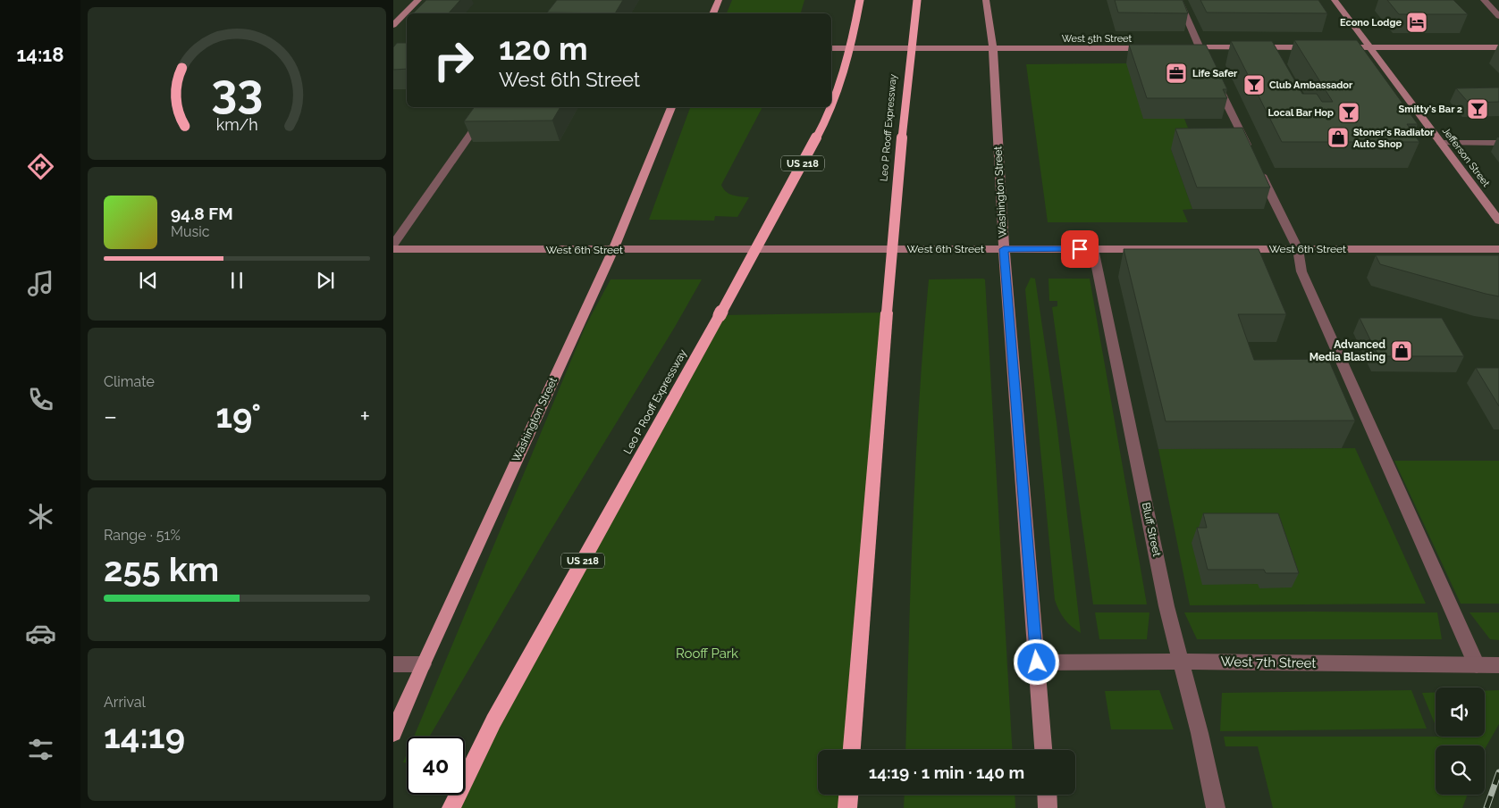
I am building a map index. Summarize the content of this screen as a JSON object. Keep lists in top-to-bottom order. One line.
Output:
{"streets":{"highway":["Leo P Rooff Expressway","US 218"],"main road":["West 5th Street","Jefferson Street","Washington Street","West 6th Street"],"street":["Bluff Street","West 7th Street"]},"crossings":[["West 5th Street","Washington Street"],["Washington Street","West 6th Street"],["Washington Street","West 7th Street"],["West 6th Street","Bluff Street"],["Bluff Street","West 7th Street"]],"parks":["Rooff Park"],"places":{"hotel":["Econo Lodge"],"office":["Life Safer"],"bar":["Club Ambassador","Smitty's Bar 2","Local Bar Hop"],"shop":["Stoner's Radiator Auto Shop","Advanced Media Blasting"]},"page":{"tabs":"14:18","turn":["120 m","West 6th Street"],"song":["94.8 FM","Music"],"tile":["Climate",["Range · 51%","255 km"],["Arrival","14:19"]],"heat":["−","19°","+"],"limit":"40","trip":"14:19 · 1 min · 140 m","gauge":["33","km/h"]}}
